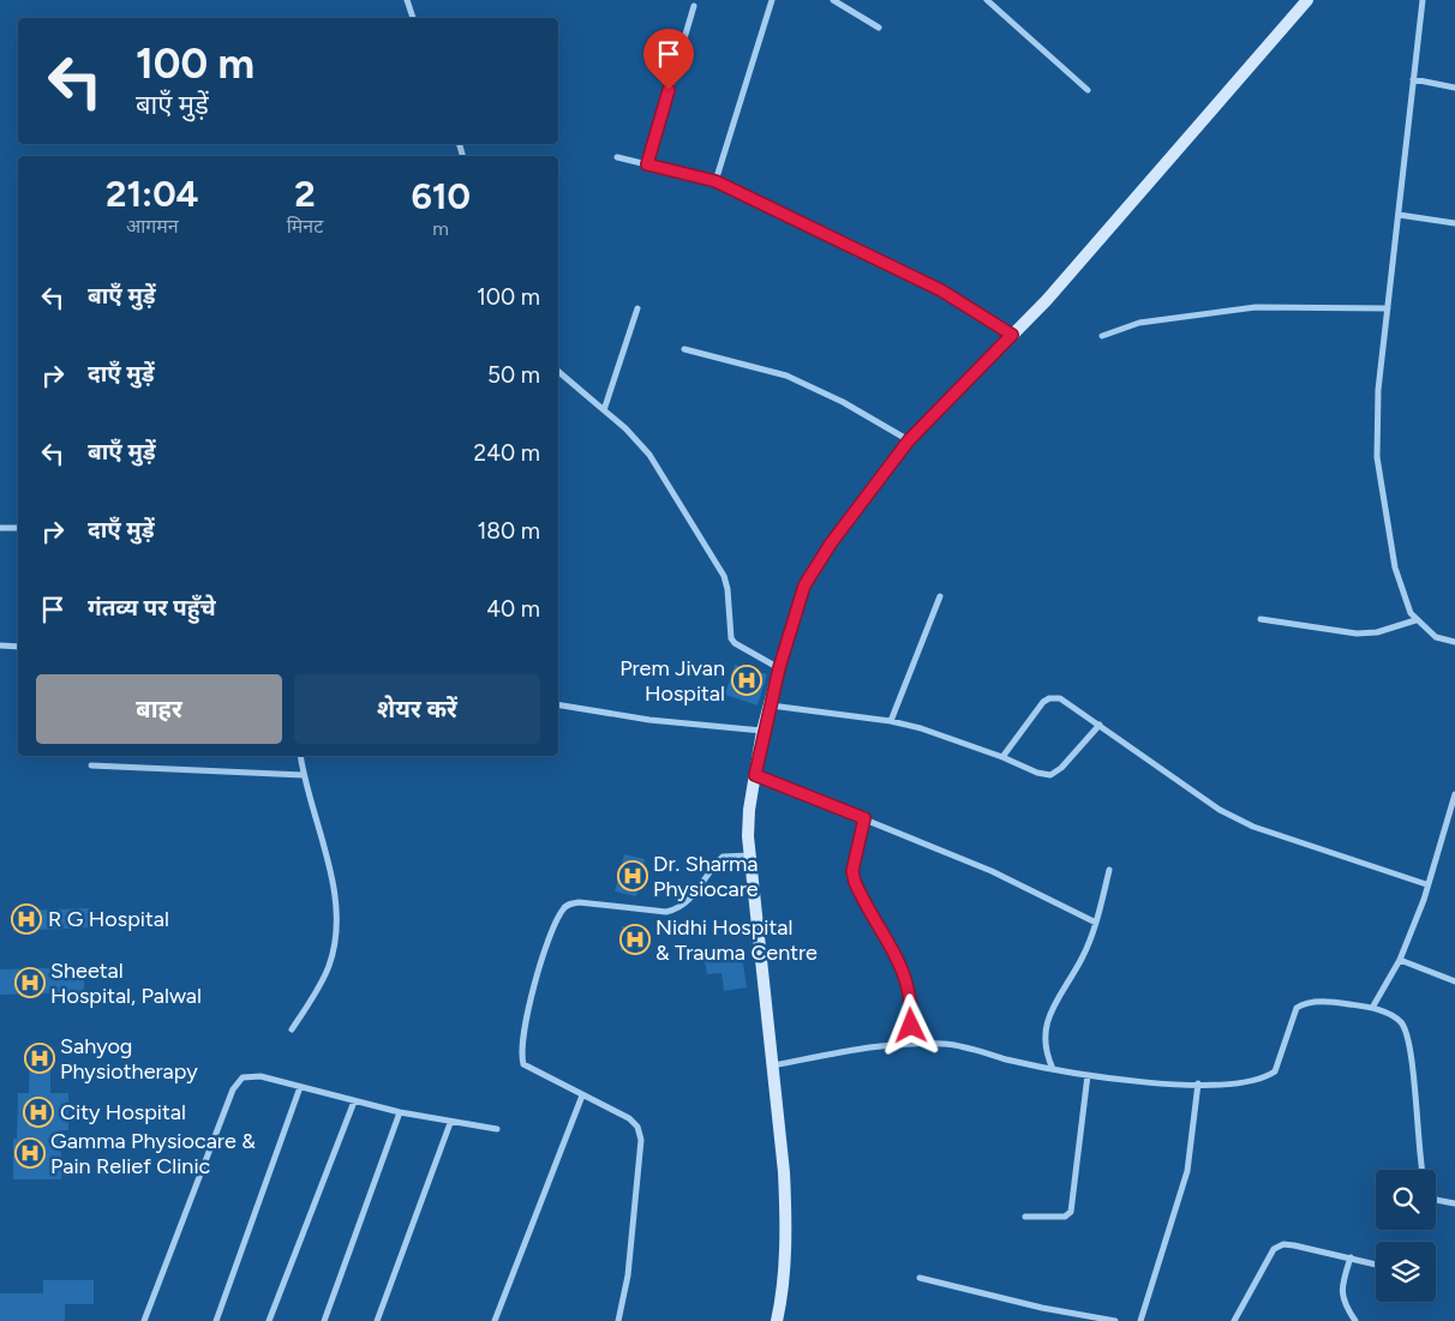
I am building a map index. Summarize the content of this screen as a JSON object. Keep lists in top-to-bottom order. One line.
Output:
{"places":{"hospital":["Prem Jivan Hospital","Dr. Sharma Physiocare","R G Hospital","Nidhi Hospital & Trauma Centre","Sheetal Hospital, Palwal","Sahyog Physiotherapy","City Hospital","Gamma Physiocare & Pain Relief Clinic"]},"page":{"turn":["100 m","बाएँ मुड़ें"],"eta":["21:04","आगमन","2","मिनट","610","m"],"list":[{"name":"बाएँ मुड़ें","value":"100 m"},{"name":"दाएँ मुड़ें","value":"50 m"},{"name":"बाएँ मुड़ें","value":"240 m"},{"name":"दाएँ मुड़ें","value":"180 m"},{"name":"गंतव्य पर पहुँचे","value":"40 m"}],"buttons":["बाहर","शेयर करें"]}}
